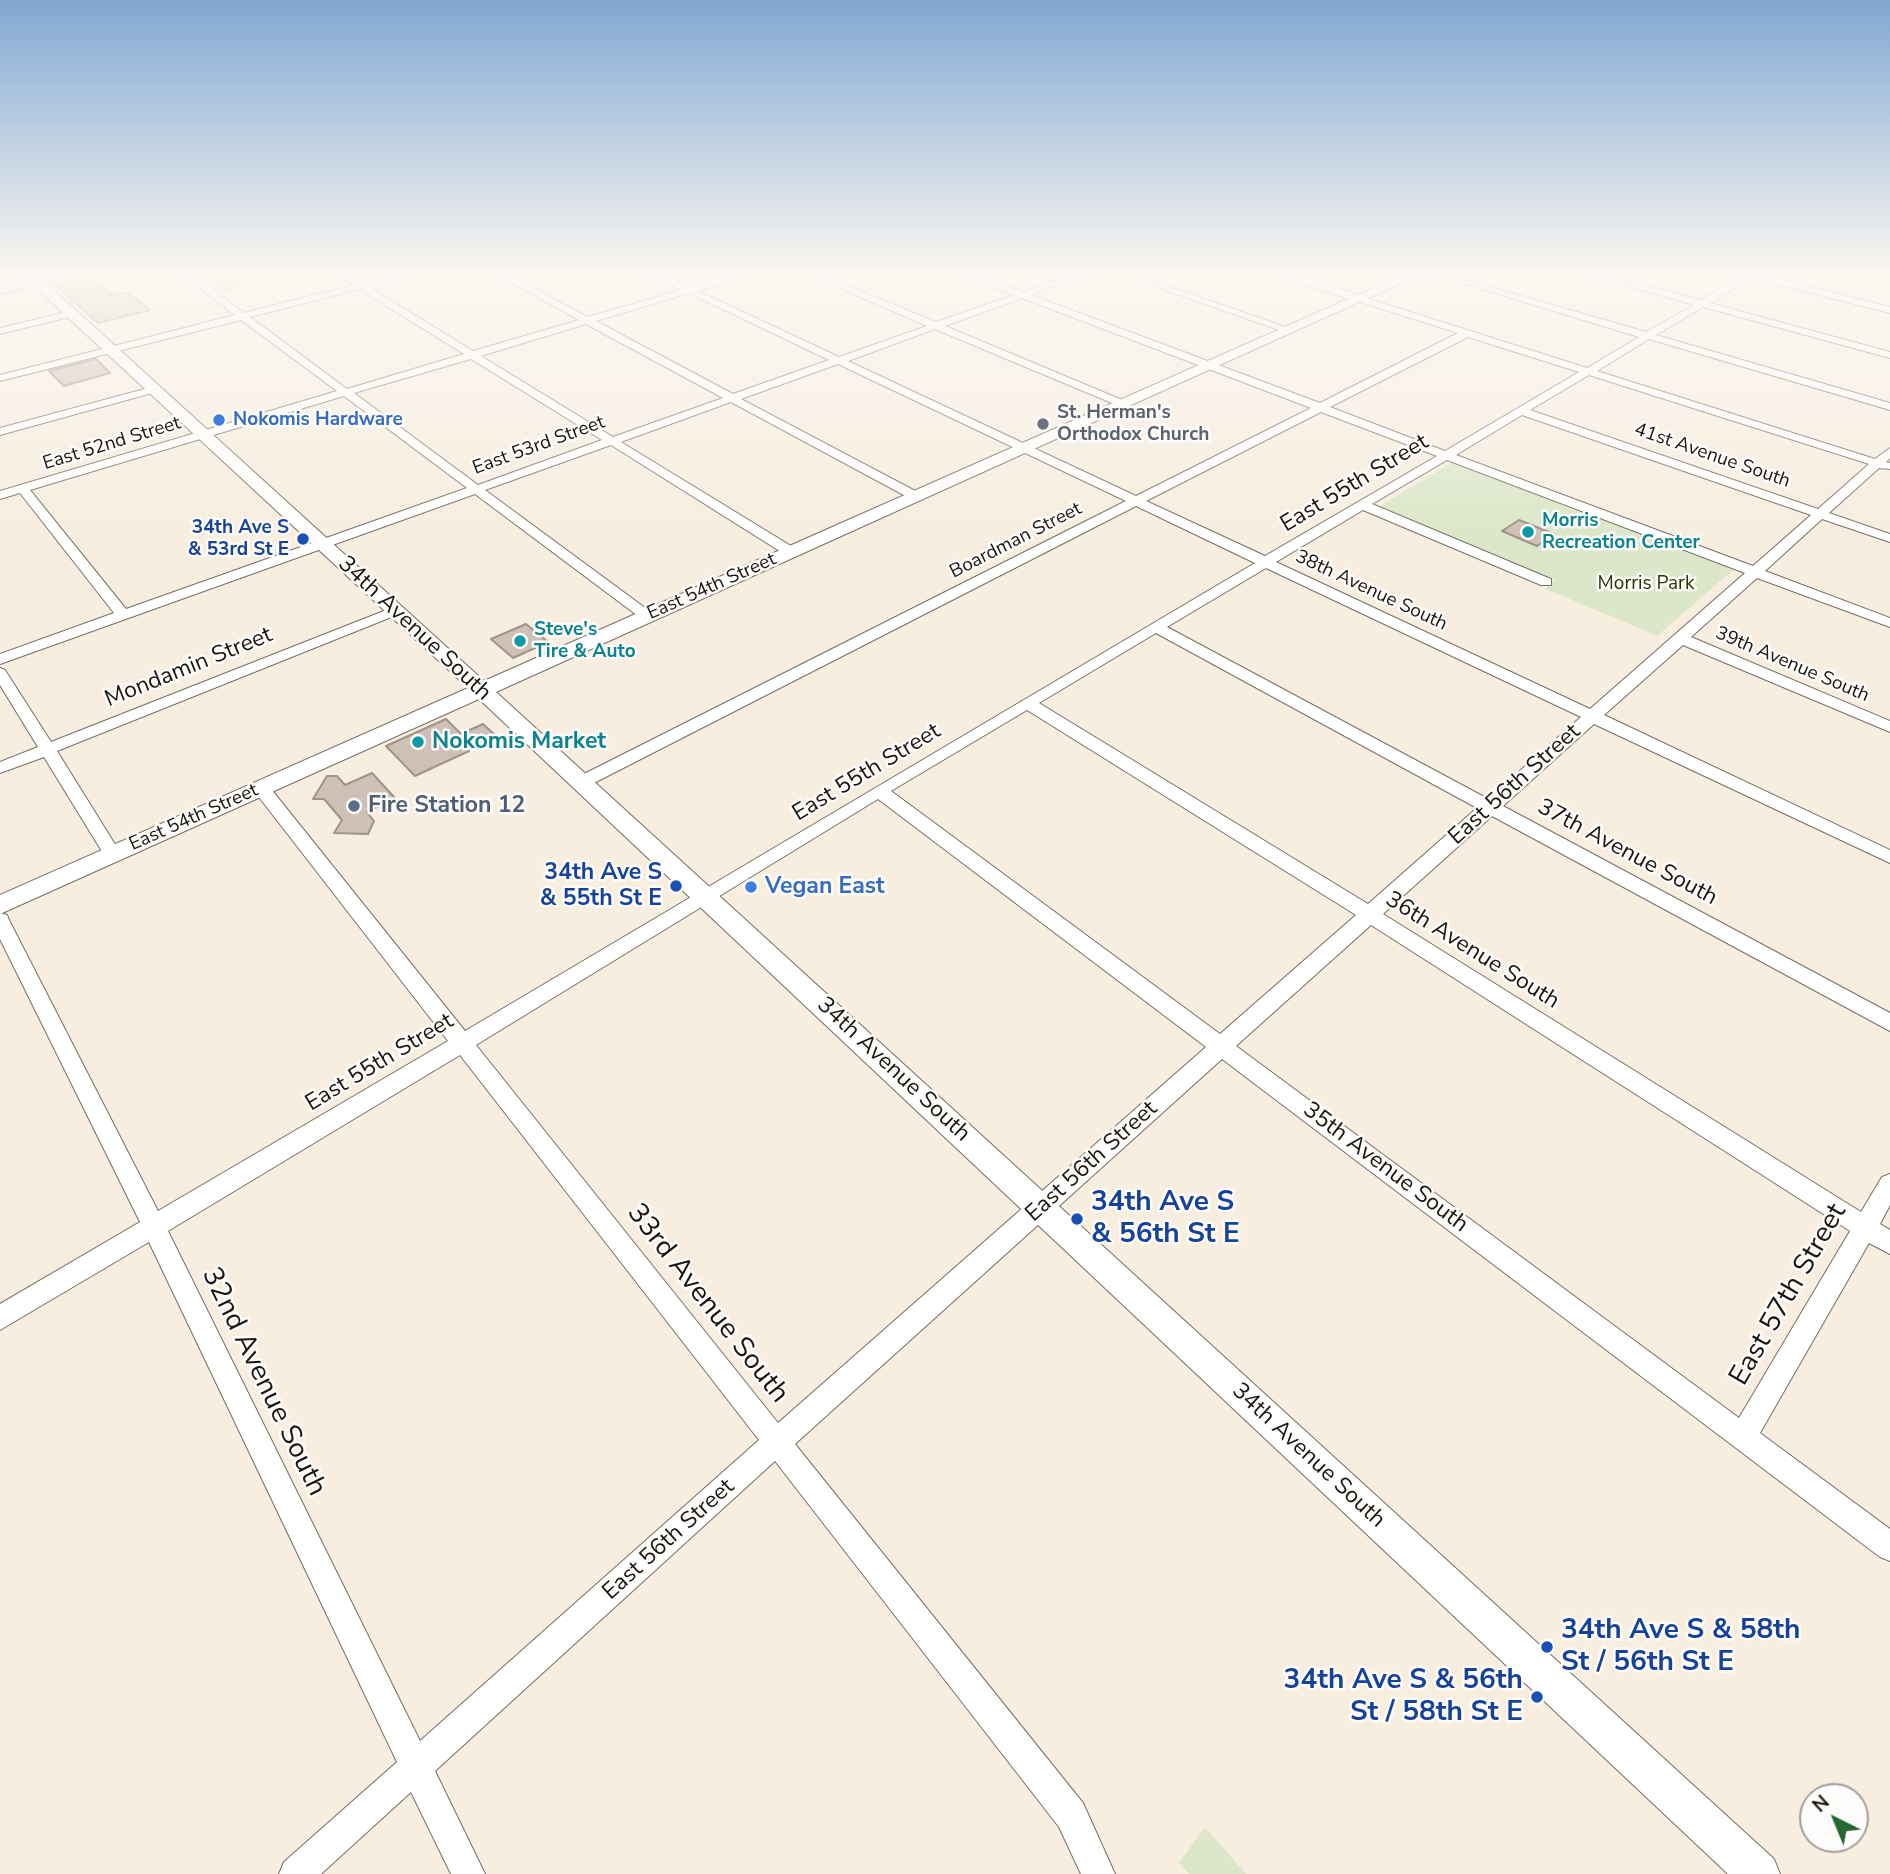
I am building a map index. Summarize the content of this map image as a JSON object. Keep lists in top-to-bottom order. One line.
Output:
{"streets":{"street":["East 52nd Street","East 53rd Street","41st Avenue South","East 55th Street","Boardman Street","East 54th Street","38th Avenue South","34th Avenue South","39th Avenue South","Mondamin Street","East 56th Street","37th Avenue South","36th Avenue South","35th Avenue South","East 57th Street","33rd Avenue South","32nd Avenue South"]},"crossings":[["East 52nd Street","34th Avenue South"],["East 53rd Street","38th Avenue South"],["East 53rd Street","34th Avenue South"],["41st Avenue South","East 55th Street"],["41st Avenue South","East 56th Street"],["East 55th Street","38th Avenue South"],["East 55th Street","34th Avenue South"],["East 55th Street","37th Avenue South"],["East 55th Street","36th Avenue South"],["East 55th Street","35th Avenue South"],["East 55th Street","33rd Avenue South"],["East 55th Street","32nd Avenue South"],["Boardman Street","38th Avenue South"],["Boardman Street","34th Avenue South"],["East 54th Street","38th Avenue South"],["East 54th Street","34th Avenue South"],["East 54th Street","33rd Avenue South"],["38th Avenue South","East 56th Street"],["34th Avenue South","Mondamin Street"],["34th Avenue South","East 56th Street"],["39th Avenue South","East 56th Street"],["East 56th Street","37th Avenue South"],["East 56th Street","36th Avenue South"],["East 56th Street","35th Avenue South"],["East 56th Street","33rd Avenue South"],["East 56th Street","32nd Avenue South"],["36th Avenue South","East 57th Street"],["35th Avenue South","East 57th Street"]],"parks":["Morris Park"],"places":["Nokomis Hardware","St. Herman's Orthodox Church","Morris Recreation Center","34th Ave S & 53rd St E","Steve's Tire & Auto","Nokomis Market","Fire Station 12","34th Ave S & 55th St E","Vegan East","34th Ave S & 56th St E","34th Ave S & 58th St / 56th St E","34th Ave S & 56th St / 58th St E"],"north":"top left"}
